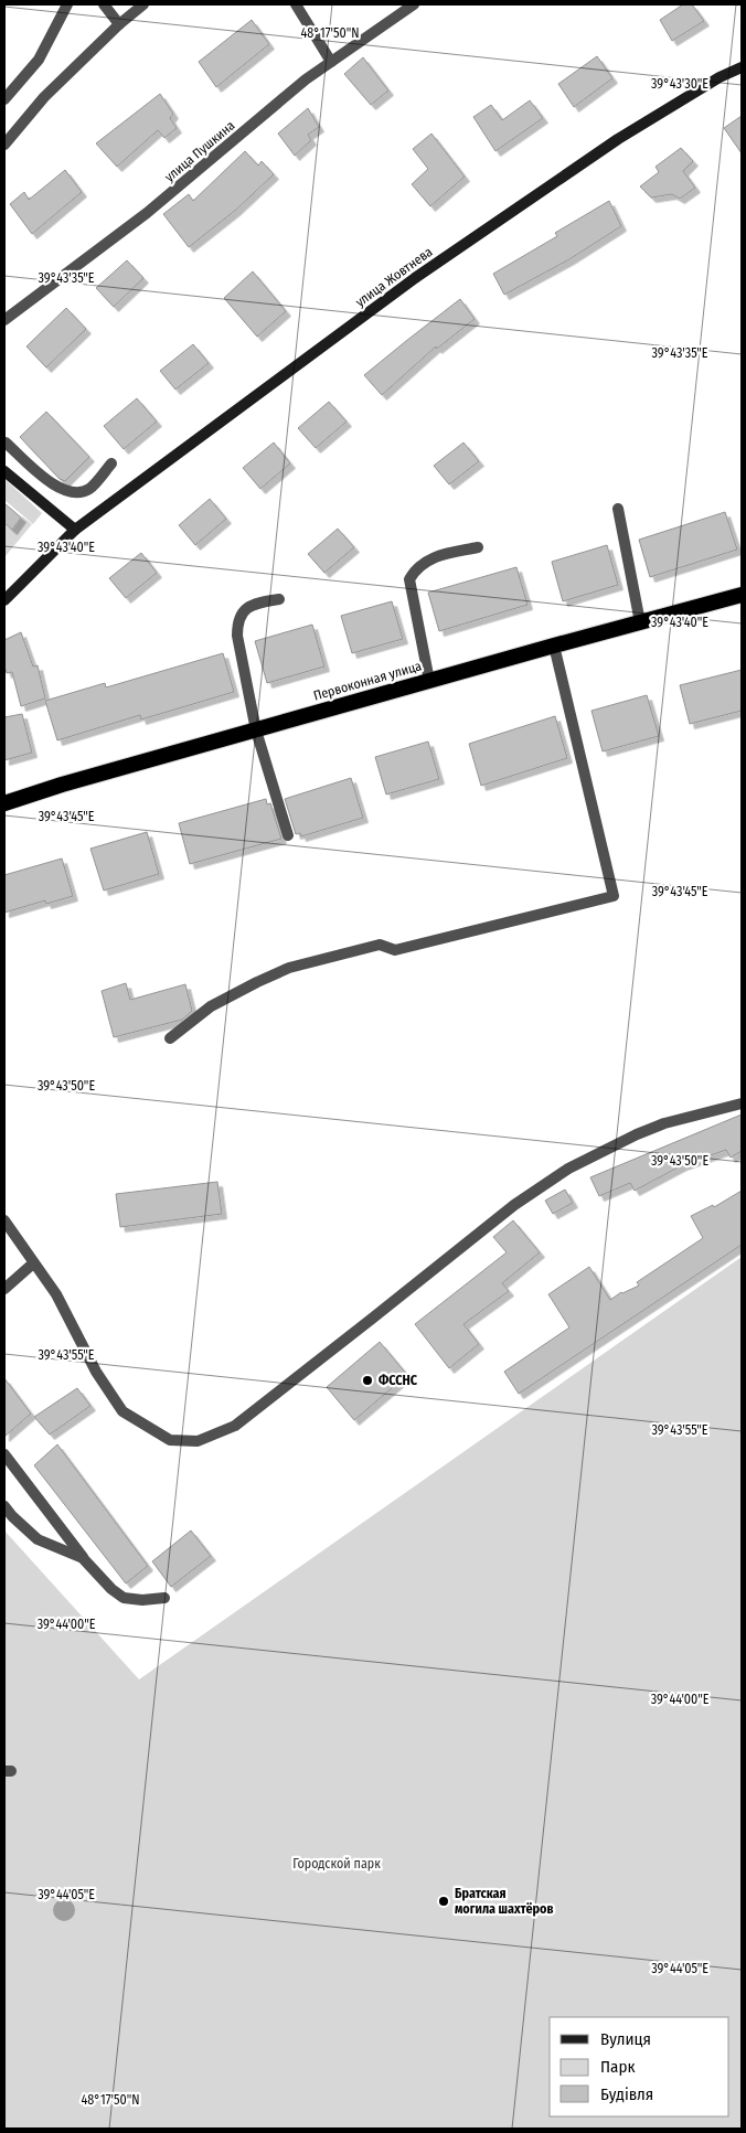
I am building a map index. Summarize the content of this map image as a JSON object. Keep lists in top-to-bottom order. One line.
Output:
{"streets":{"highway":["Первоконная улица"],"main road":["улица Жовтнева"],"street":["улица Пушкина"]},"parks":["Городской парк"],"places":["ФССНС","Братская могила шахтёров"],"legend":["Вулиця","Парк","Будівля"],"coordinates":["48°17'50\"N","39°43'30\"E","39°43'35\"E","39°43'40\"E","39°43'45\"E","39°43'50\"E","39°43'55\"E","39°44'00\"E","39°44'05\"E"]}
